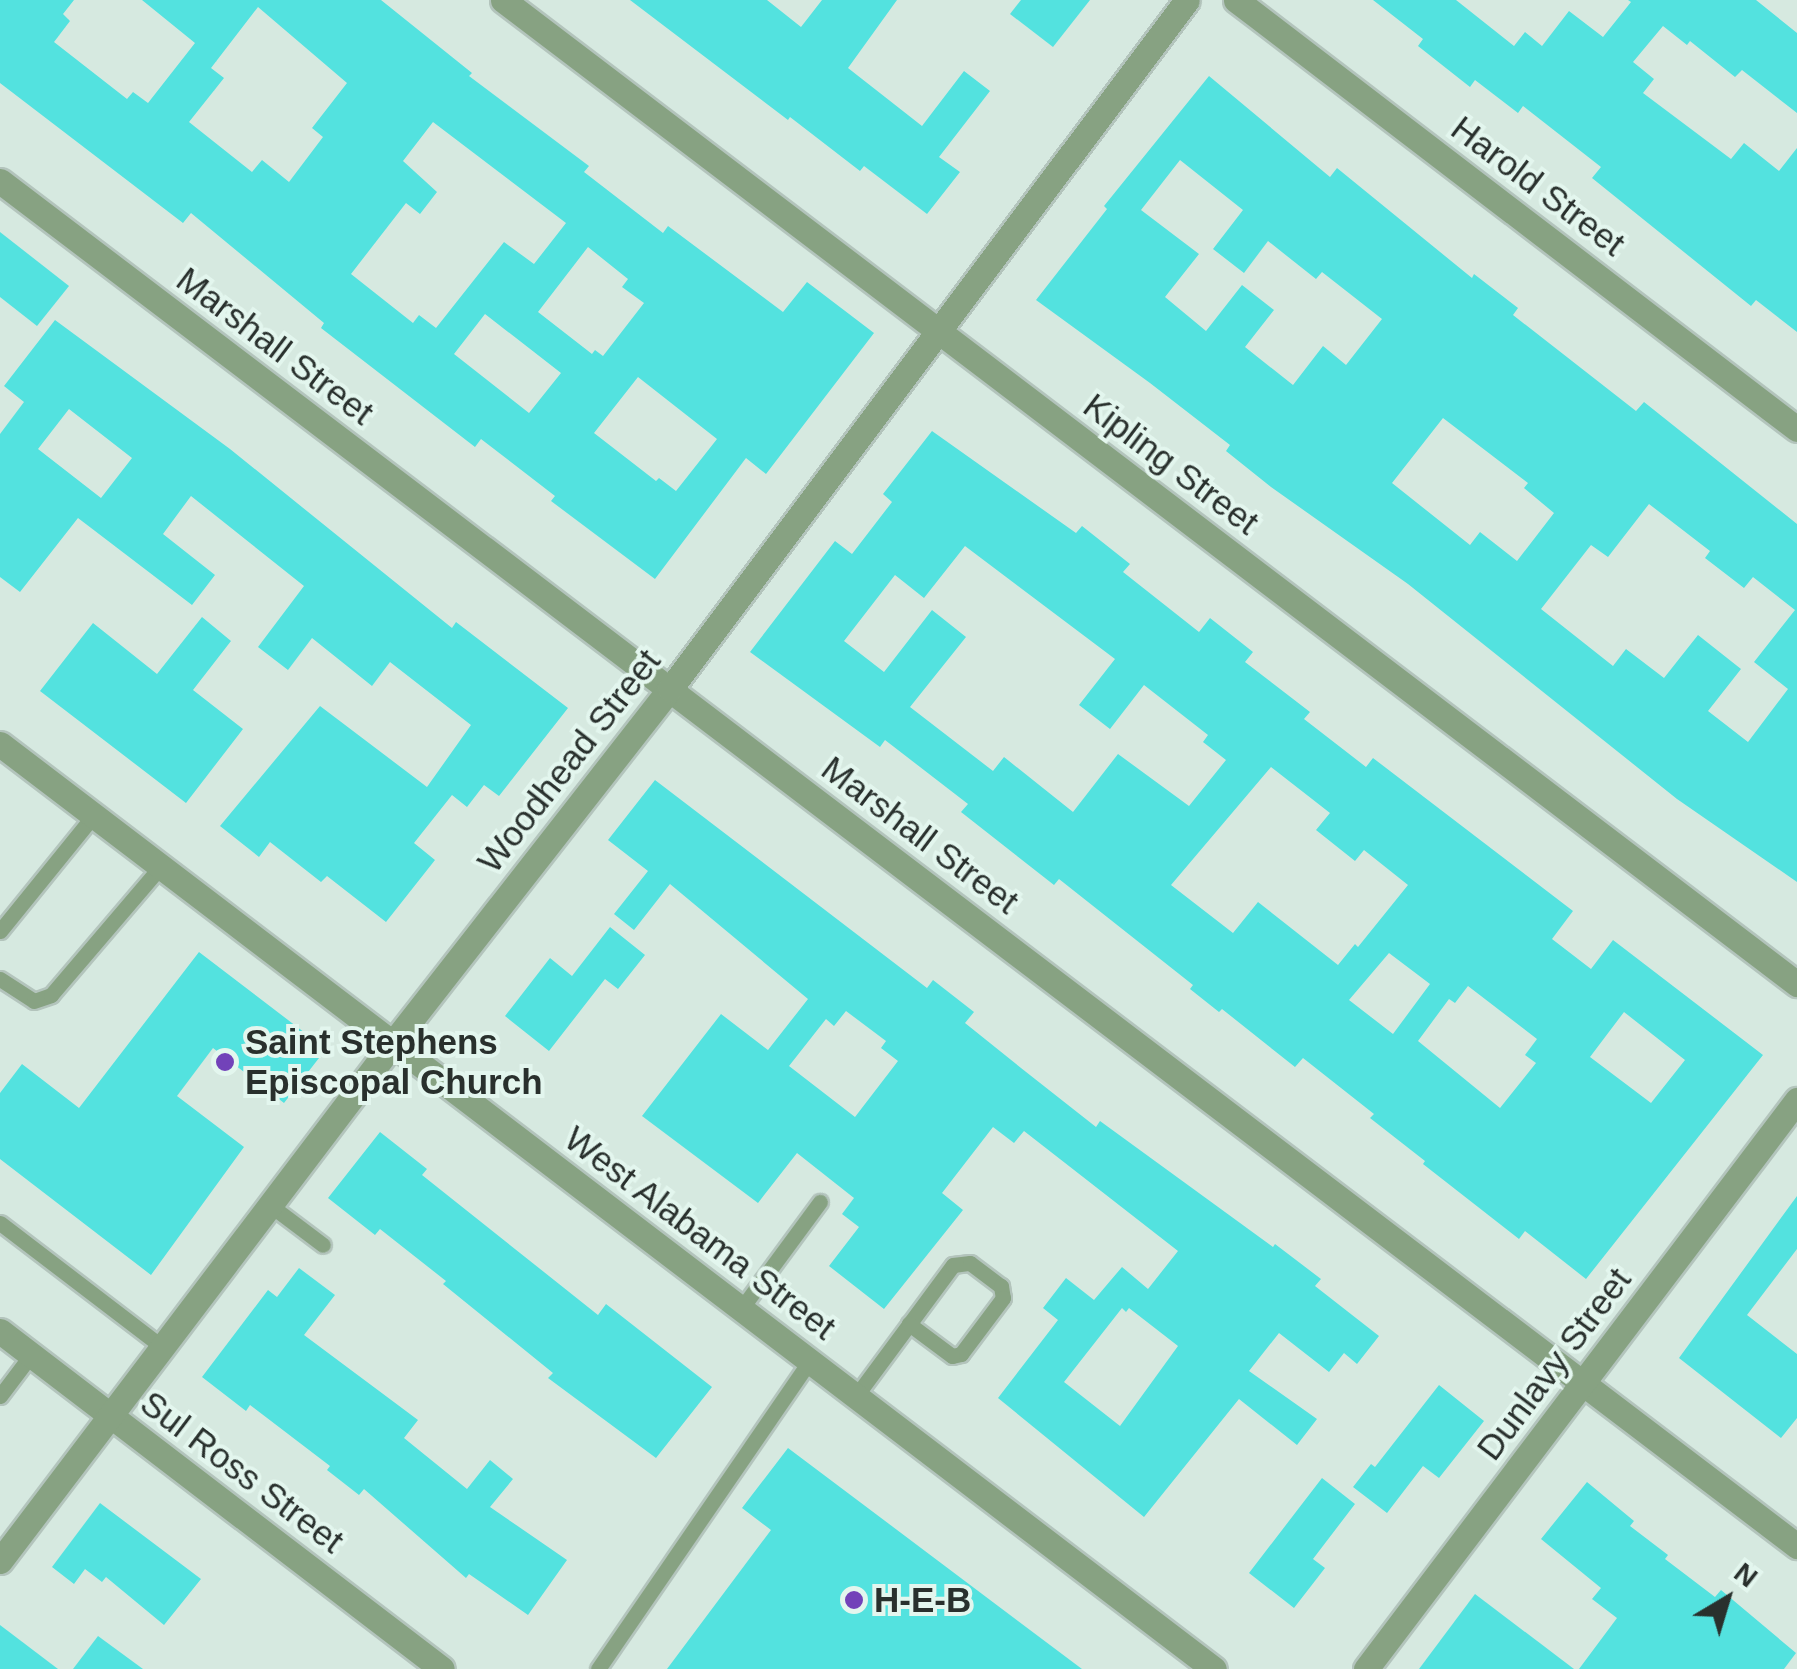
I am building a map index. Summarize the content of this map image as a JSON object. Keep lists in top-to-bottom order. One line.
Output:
{"streets":{"street":["Harold Street","Marshall Street","Kipling Street","Woodhead Street","West Alabama Street","Dunlavy Street","Sul Ross Street"]},"crossings":[["Marshall Street","Woodhead Street"],["Marshall Street","Dunlavy Street"],["Kipling Street","Woodhead Street"],["Woodhead Street","West Alabama Street"],["Woodhead Street","Sul Ross Street"]],"places":["Saint Stephens Episcopal Church","H-E-B"],"north":"top right"}
